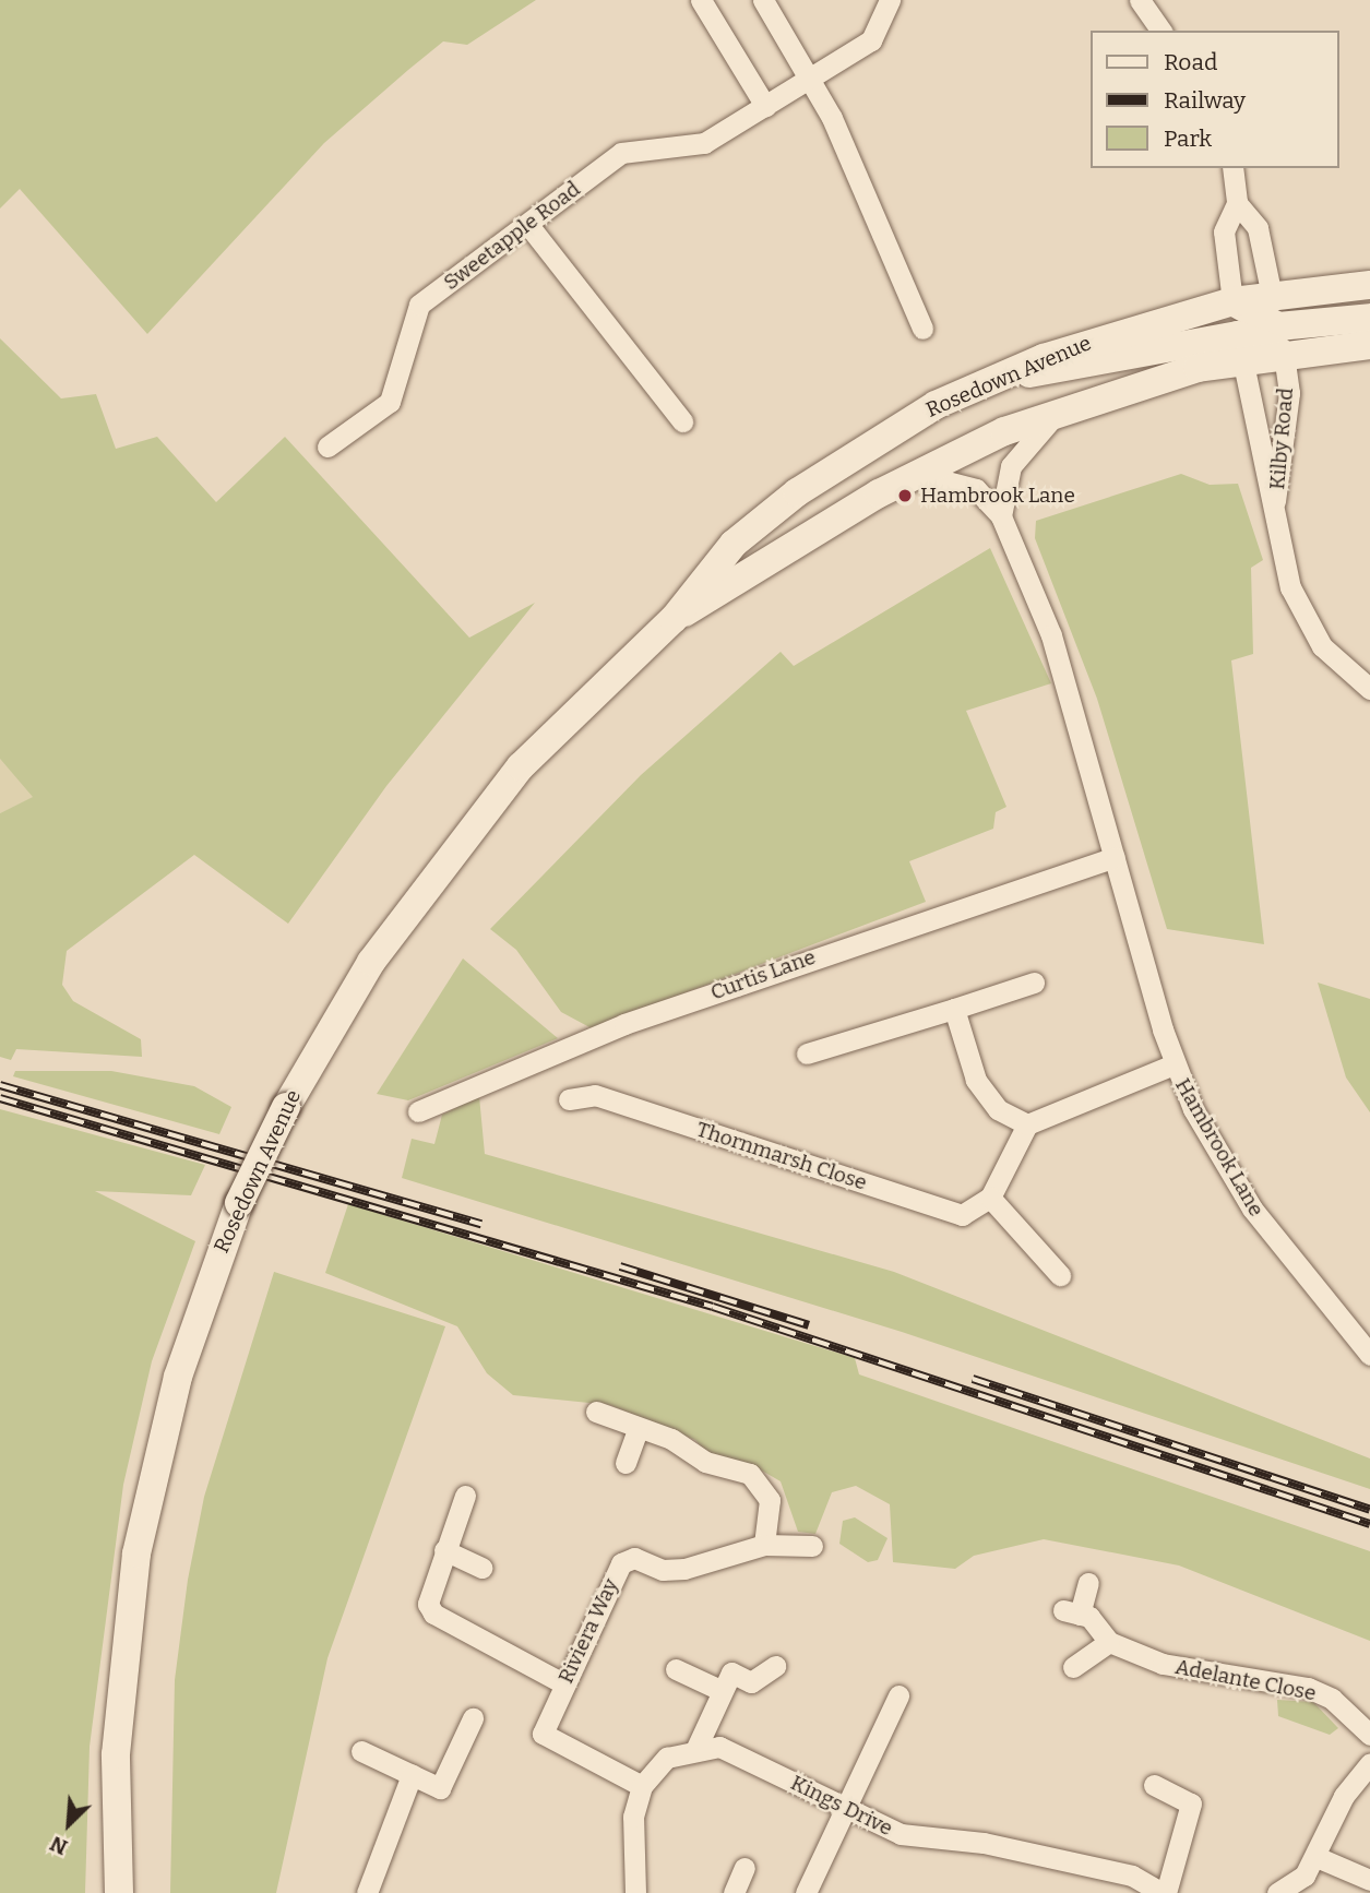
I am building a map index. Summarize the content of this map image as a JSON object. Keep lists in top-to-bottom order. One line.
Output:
{"streets":{"street":["Sweetapple Road","Rosedown Avenue","Kilby Road","Curtis Lane","Hambrook Lane","Thornmarsh Close","Riviera Way","Adelante Close","Kings Drive"]},"crossings":[["Rosedown Avenue","Kilby Road"],["Rosedown Avenue","Hambrook Lane"],["Curtis Lane","Hambrook Lane"]],"places":["Hambrook Lane"],"legend":["Road","Railway","Park"],"north":"bottom left"}
